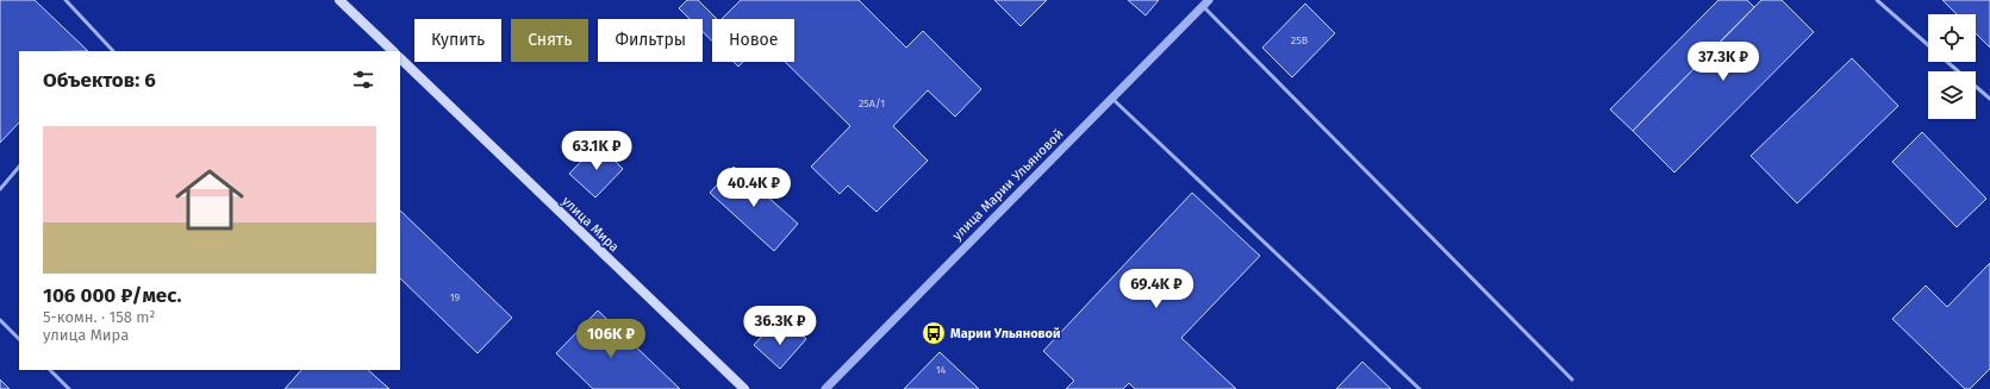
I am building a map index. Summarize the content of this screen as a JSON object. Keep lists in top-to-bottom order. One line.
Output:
{"streets":{"main road":["улица Мира"],"street":["улица Марии Ульяновой"]},"places":{"bus stop":["Марии Ульяновой"]},"house_numbers":["25В","25А/1","19","14"],"page":{"chip":["Купить","Снять","Фильтры","Новое"],"price":["37.3K ₽","63.1K ₽","40.4K ₽","69.4K ₽","36.3K ₽","106K ₽"],"heading":"Объектов: 6","list":[{"name":"106 000 ₽/мес.","note":"5-комн. · 158 m² · улица Мира"}]}}
